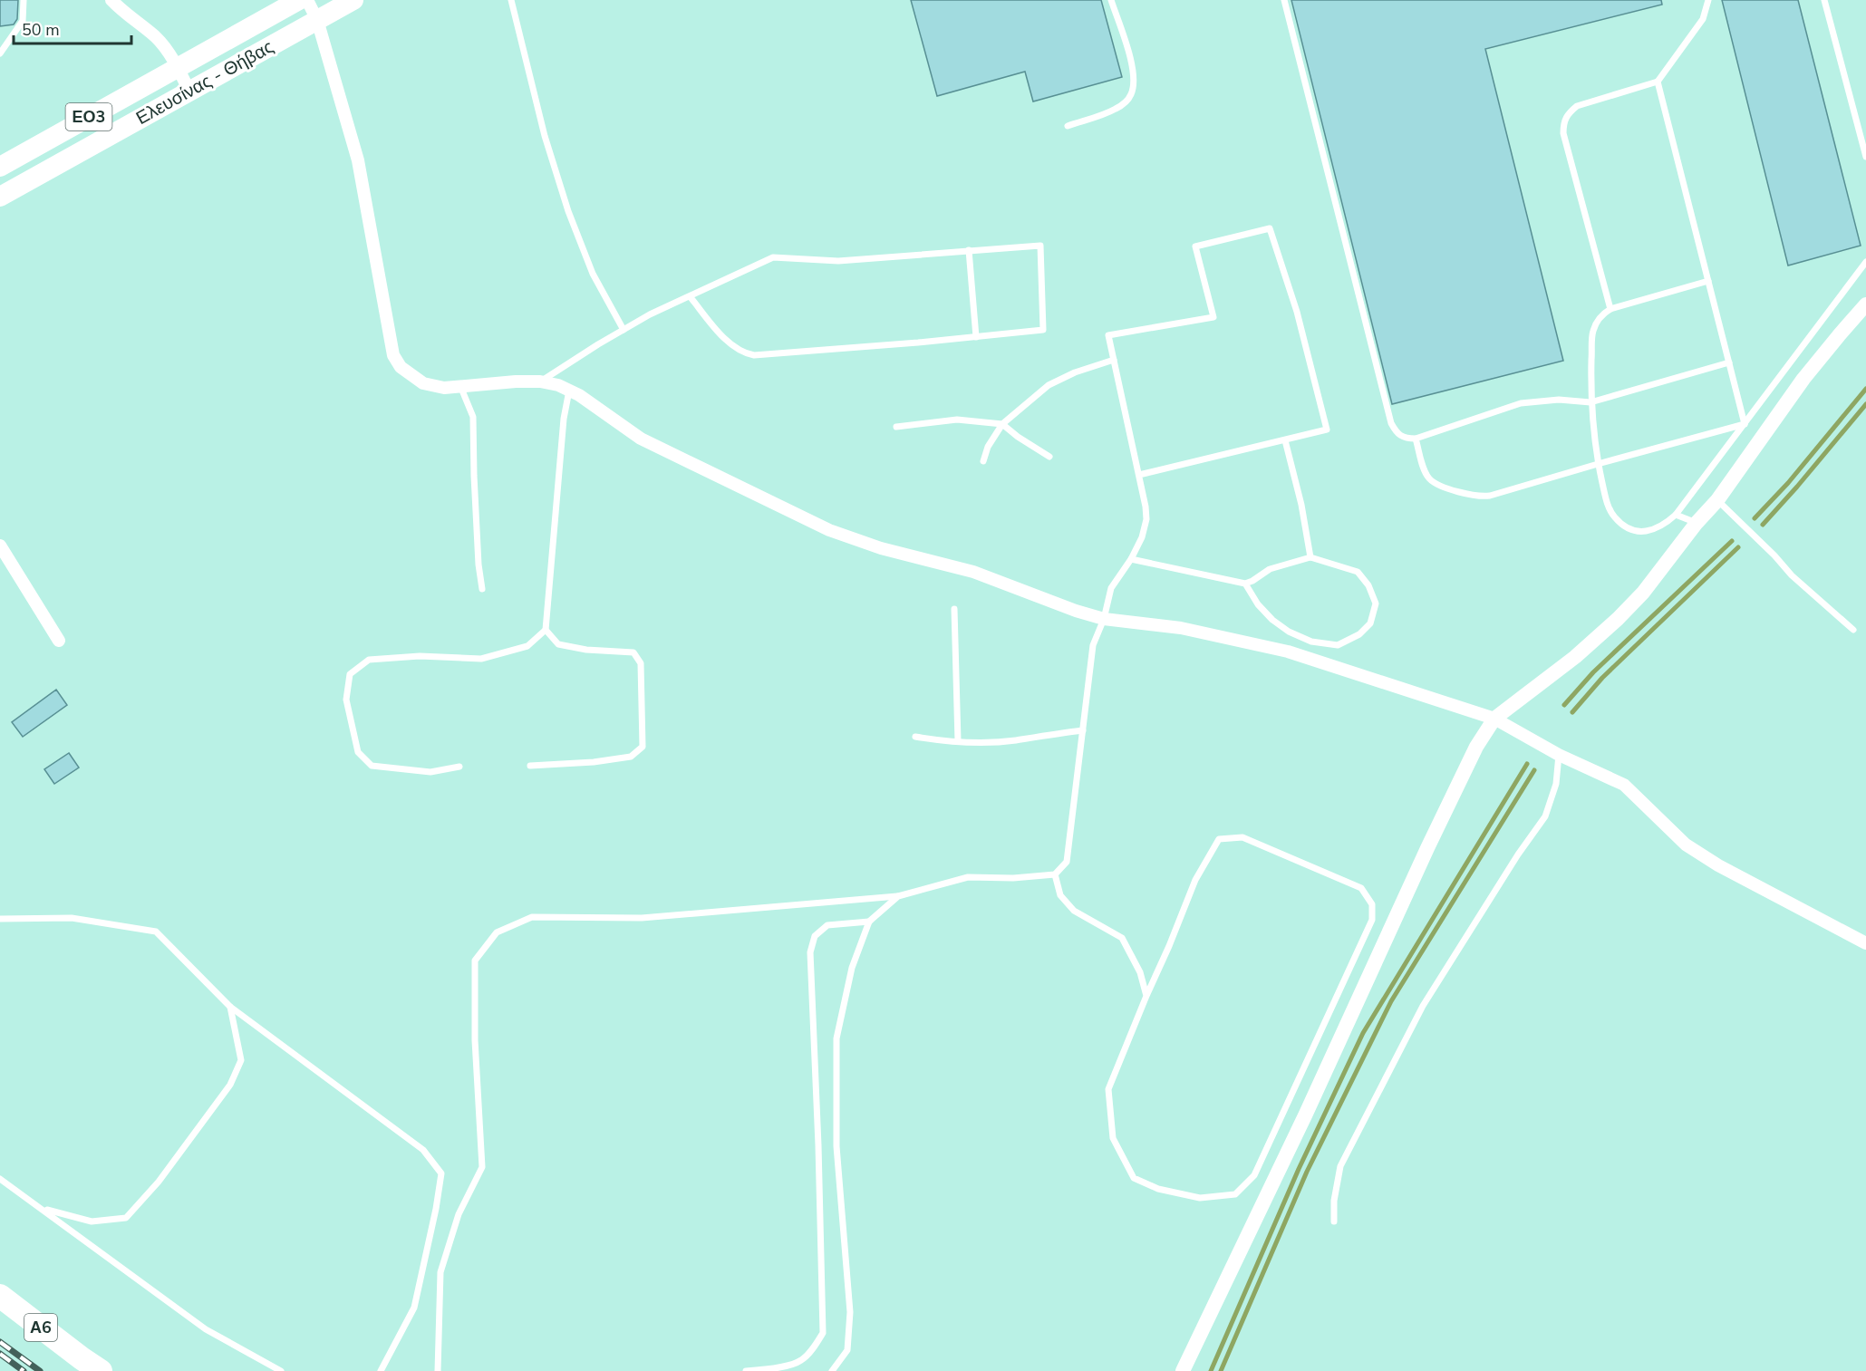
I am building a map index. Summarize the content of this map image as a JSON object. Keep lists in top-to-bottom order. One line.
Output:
{"streets":{"highway":["Α6"],"main road":["Ελευσίνας - Θήβας","ΕΟ3"]},"scale_bar":"50 m"}
